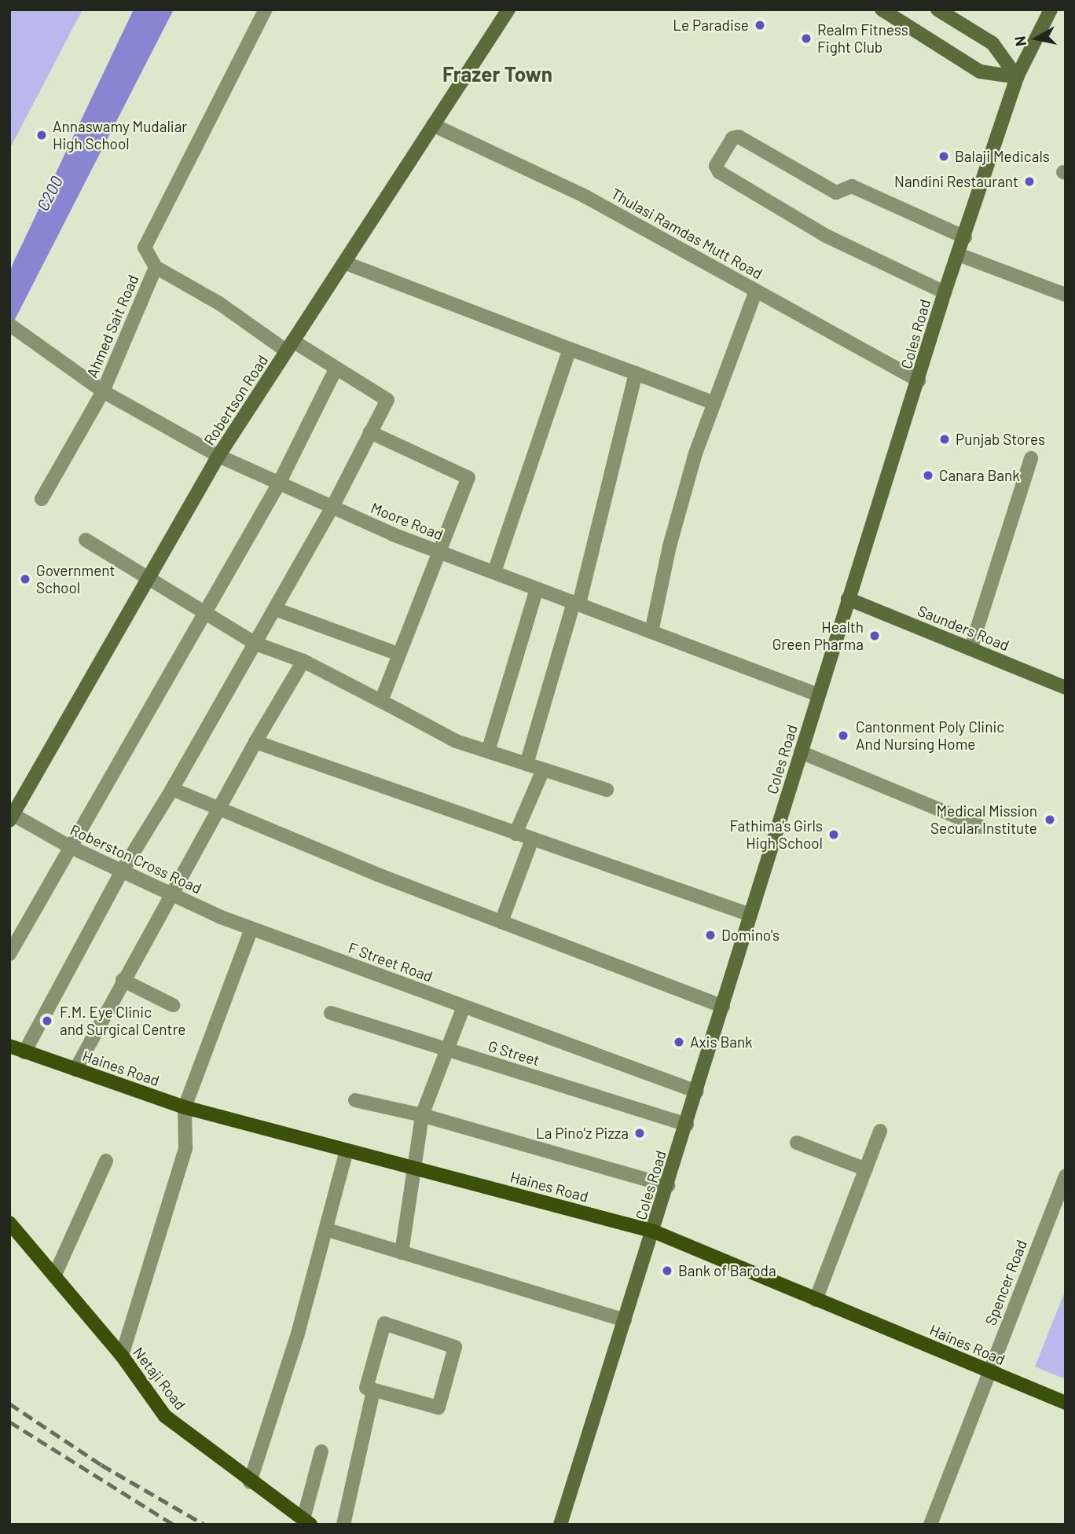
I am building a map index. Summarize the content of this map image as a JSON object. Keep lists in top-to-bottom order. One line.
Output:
{"streets":{"main road":["Haines Road","Netaji Road"],"street":["Thulasi Ramdas Mutt Road","Ahmed Sait Road","Coles Road","Robertson Road","Moore Road","Saunders Road","Roberston Cross Road","F Street Road","G Street","Spencer Road"]},"crossings":[["Thulasi Ramdas Mutt Road","Coles Road"],["Thulasi Ramdas Mutt Road","Robertson Road"],["Ahmed Sait Road","Moore Road"],["Coles Road","Moore Road"],["Coles Road","Saunders Road"],["Coles Road","F Street Road"],["Coles Road","G Street"],["Coles Road","Haines Road"],["Robertson Road","Moore Road"],["Robertson Road","Roberston Cross Road"],["Roberston Cross Road","F Street Road"],["Haines Road","Spencer Road"]],"districts":["Frazer Town"],"water":["C200"],"places":["Le Paradise","Realm Fitness Fight Club","Annaswamy Mudaliar High School","Balaji Medicals","Nandini Restaurant","Punjab Stores","Canara Bank","Government School","Health Green Pharma","Cantonment Poly Clinic And Nursing Home","Medical Mission Secular Institute","Fathima's Girls High School","Domino's","F.M. Eye Clinic and Surgical Centre","Axis Bank","La Pino'z Pizza","Bank of Baroda"],"north":"left"}
